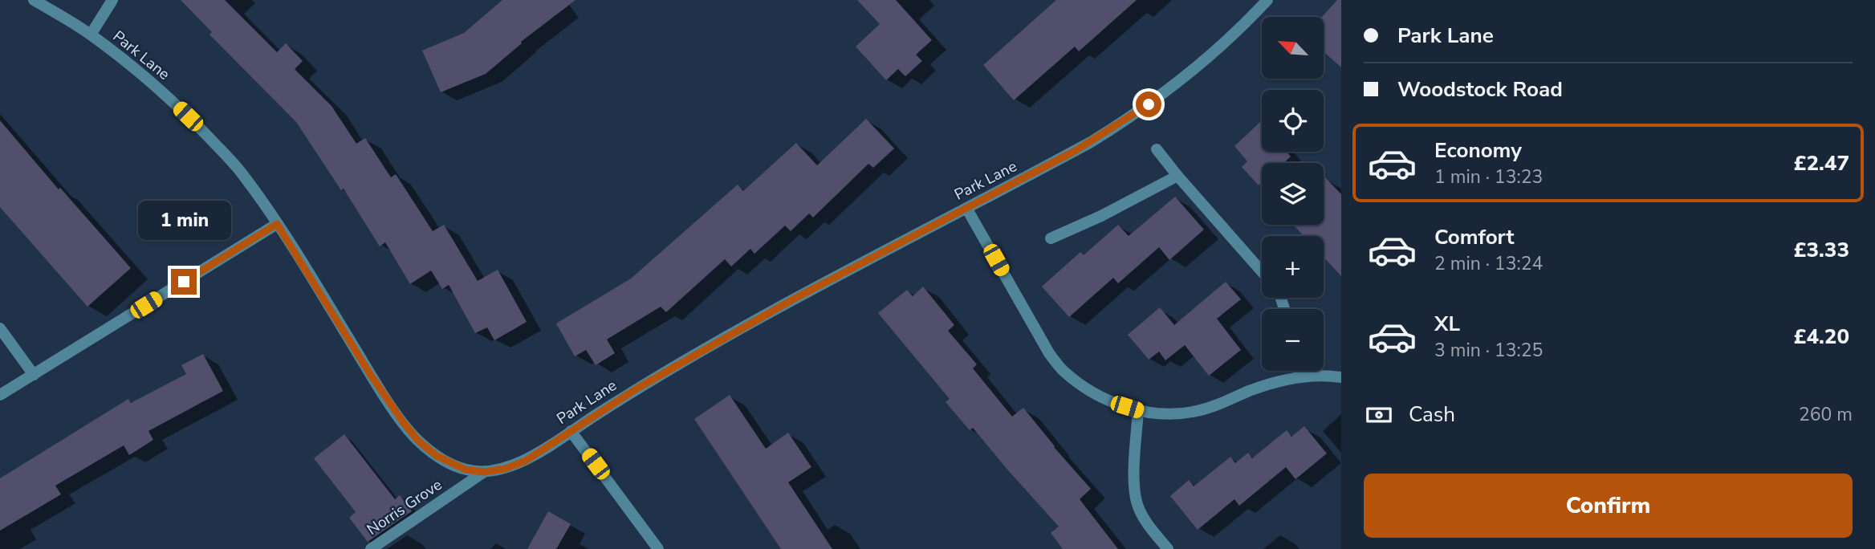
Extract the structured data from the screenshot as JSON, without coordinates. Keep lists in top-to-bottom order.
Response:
{
  "streets": {
    "street": ["Park Lane", "Norris Grove"]
  },
  "crossings": [
    ["Park Lane", "Norris Grove"]
  ],
  "north": "top left",
  "page": {
    "banner": ["Park Lane", "Woodstock Road"],
    "map_buttons": ["+", "−"],
    "list": [
      {
        "name": "Economy",
        "note": "1 min · 13:23",
        "value": "£2.47"
      },
      {
        "name": "Comfort",
        "note": "2 min · 13:24",
        "value": "£3.33"
      },
      {
        "name": "XL",
        "note": "3 min · 13:25",
        "value": "£4.20"
      }
    ],
    "bubble": "1 min",
    "pay": ["Cash", "260 m"],
    "buttons": "Confirm"
  }
}
